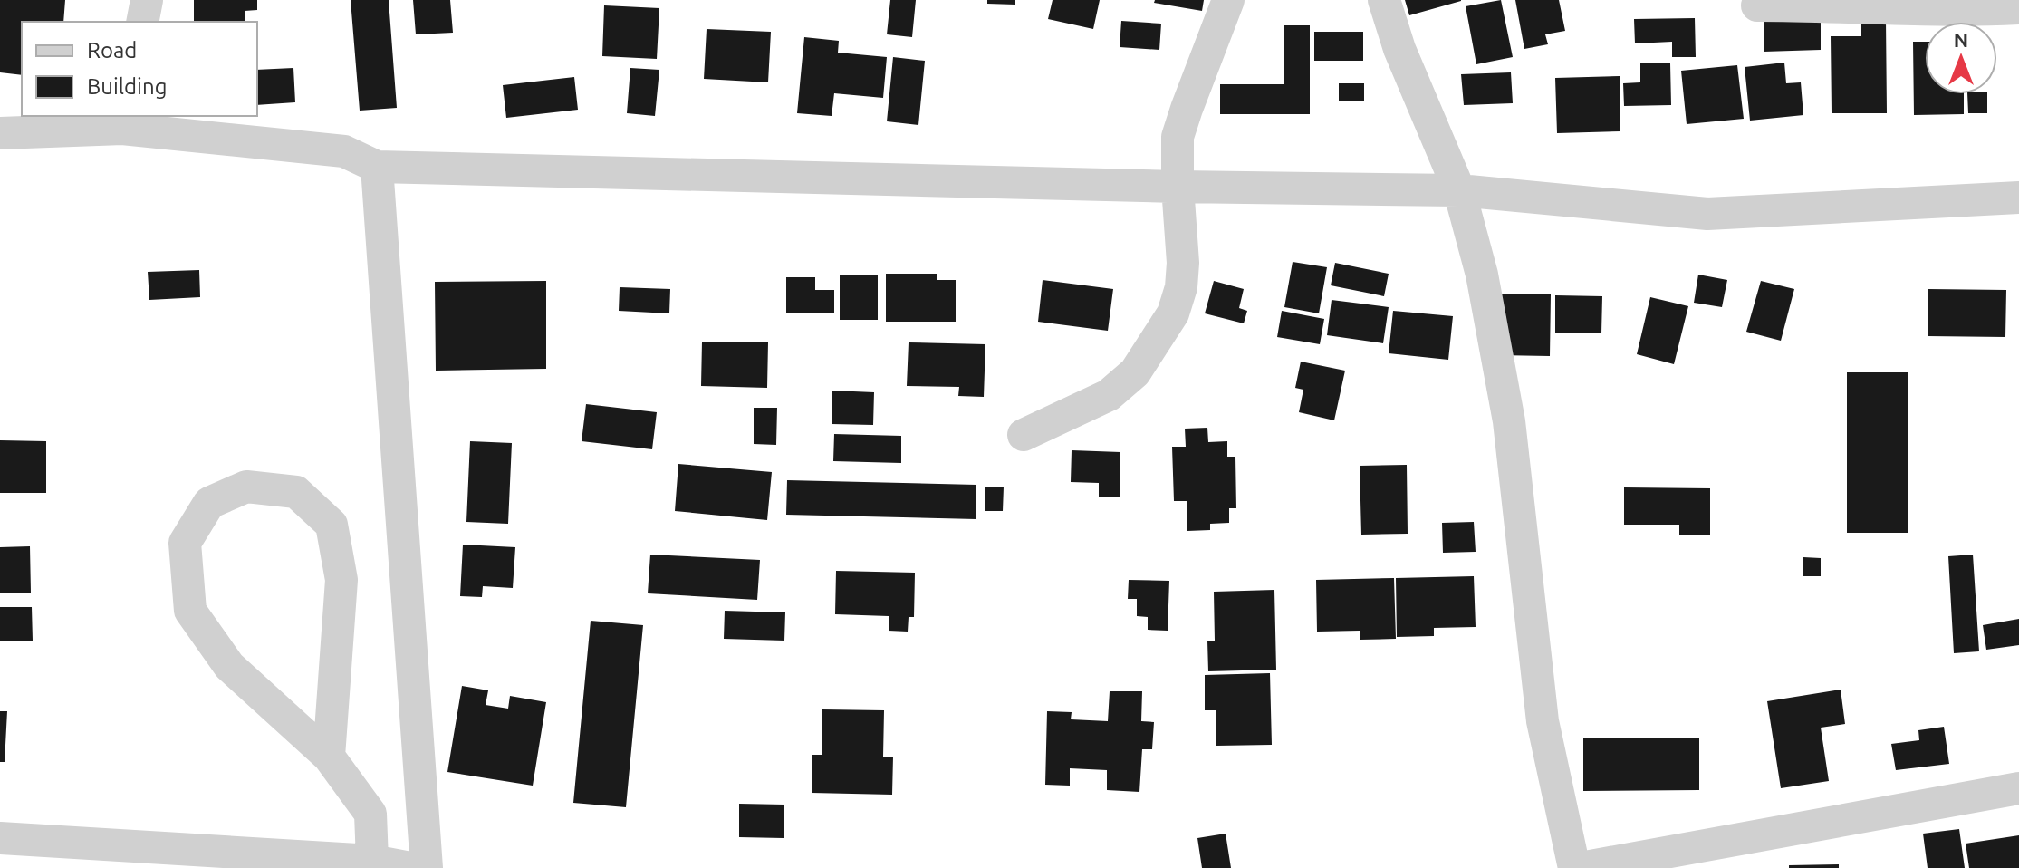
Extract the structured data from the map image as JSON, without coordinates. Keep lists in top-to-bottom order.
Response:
{
  "legend": ["Road", "Building"],
  "north": "top"
}
